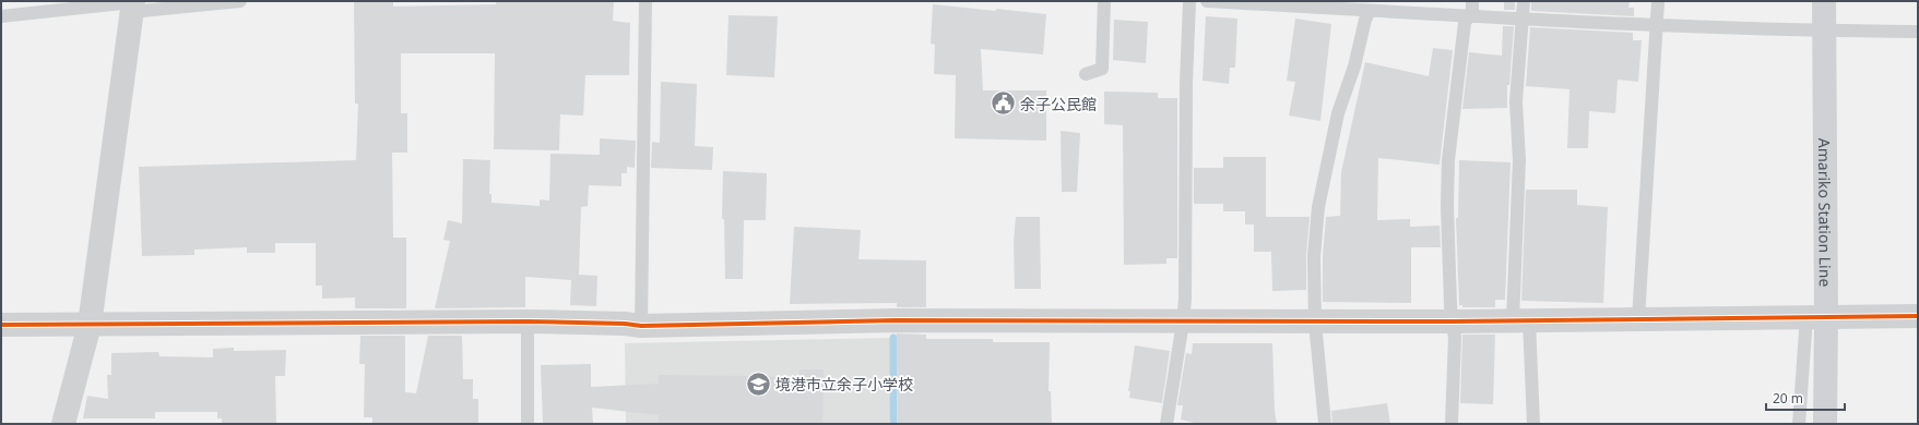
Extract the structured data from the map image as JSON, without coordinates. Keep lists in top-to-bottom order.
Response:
{
  "streets": {
    "main road": ["Amariko Station Line"]
  },
  "places": {
    "public building": ["余子公民館"],
    "school or university": ["境港市立余子小学校"]
  },
  "scale_bar": "20 m"
}
